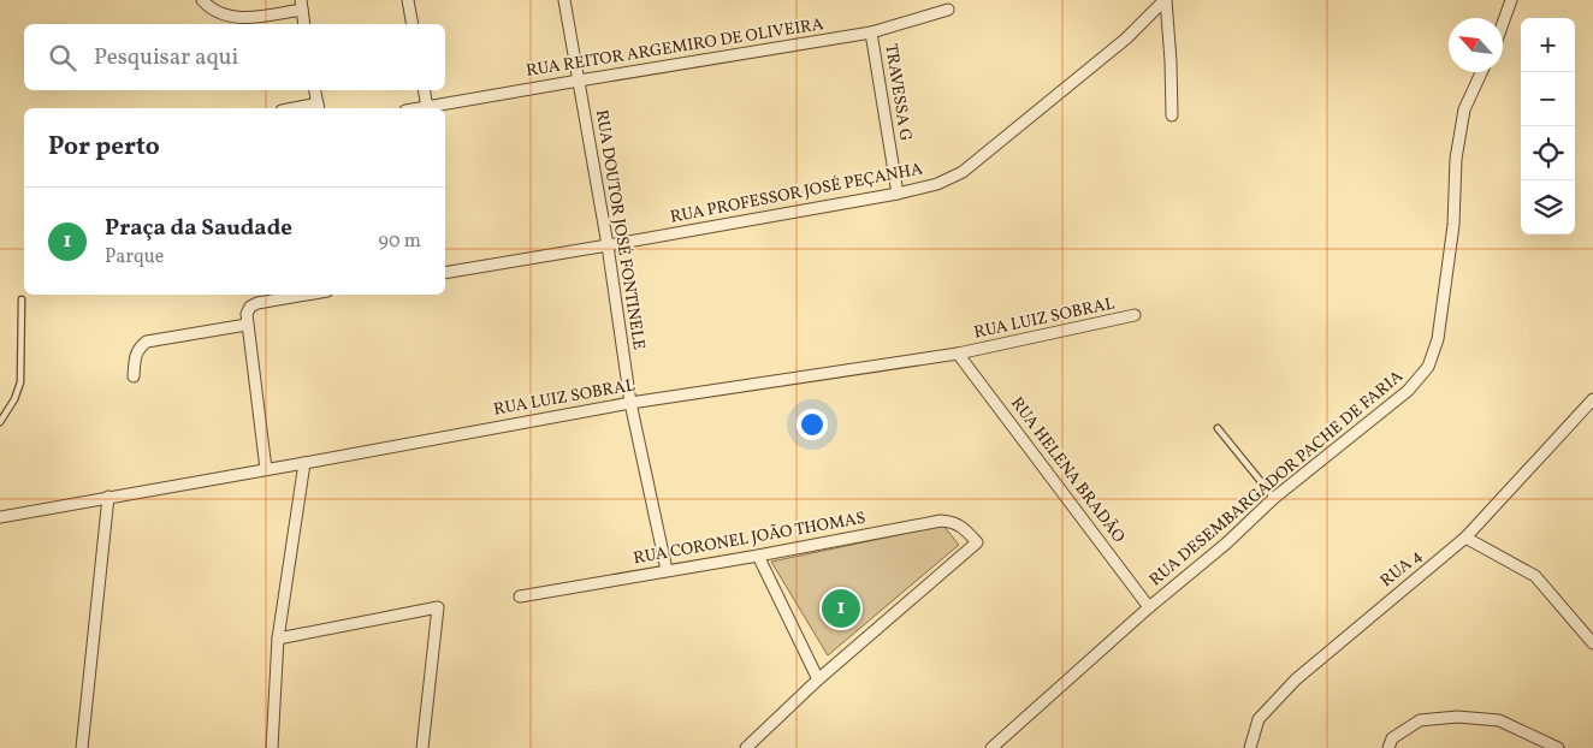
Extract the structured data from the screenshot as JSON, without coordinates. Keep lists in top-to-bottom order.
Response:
{
  "streets": {
    "street": [
      "RUA REITOR ARGEMIRO DE OLIVEIRA",
      "TRAVESSA G",
      "RUA PROFESSOR JOSÉ PEÇANHA",
      "RUA DOUTOR JOSÉ FONTINELE",
      "RUA LUIZ SOBRAL",
      "RUA HELENA BRADÃO",
      "RUA DESEMBARGADOR PACHE DE FARIA",
      "RUA CORONEL JOÃO THOMAS",
      "RUA 4"
    ]
  },
  "crossings": [
    ["RUA REITOR ARGEMIRO DE OLIVEIRA", "TRAVESSA G"],
    ["RUA REITOR ARGEMIRO DE OLIVEIRA", "RUA DOUTOR JOSÉ FONTINELE"],
    ["TRAVESSA G", "RUA PROFESSOR JOSÉ PEÇANHA"],
    ["RUA PROFESSOR JOSÉ PEÇANHA", "RUA DOUTOR JOSÉ FONTINELE"],
    ["RUA DOUTOR JOSÉ FONTINELE", "RUA LUIZ SOBRAL"],
    ["RUA DOUTOR JOSÉ FONTINELE", "RUA CORONEL JOÃO THOMAS"],
    ["RUA LUIZ SOBRAL", "RUA HELENA BRADÃO"],
    ["RUA HELENA BRADÃO", "RUA DESEMBARGADOR PACHE DE FARIA"]
  ],
  "north": "top left",
  "page": {
    "map_buttons": ["+", "−"],
    "search": "Pesquisar aqui",
    "heading": "Por perto",
    "list": [
      {
        "mark": "1",
        "name": "Praça da Saudade",
        "note": "Parque",
        "value": "90 m"
      }
    ],
    "pins": "1"
  }
}
